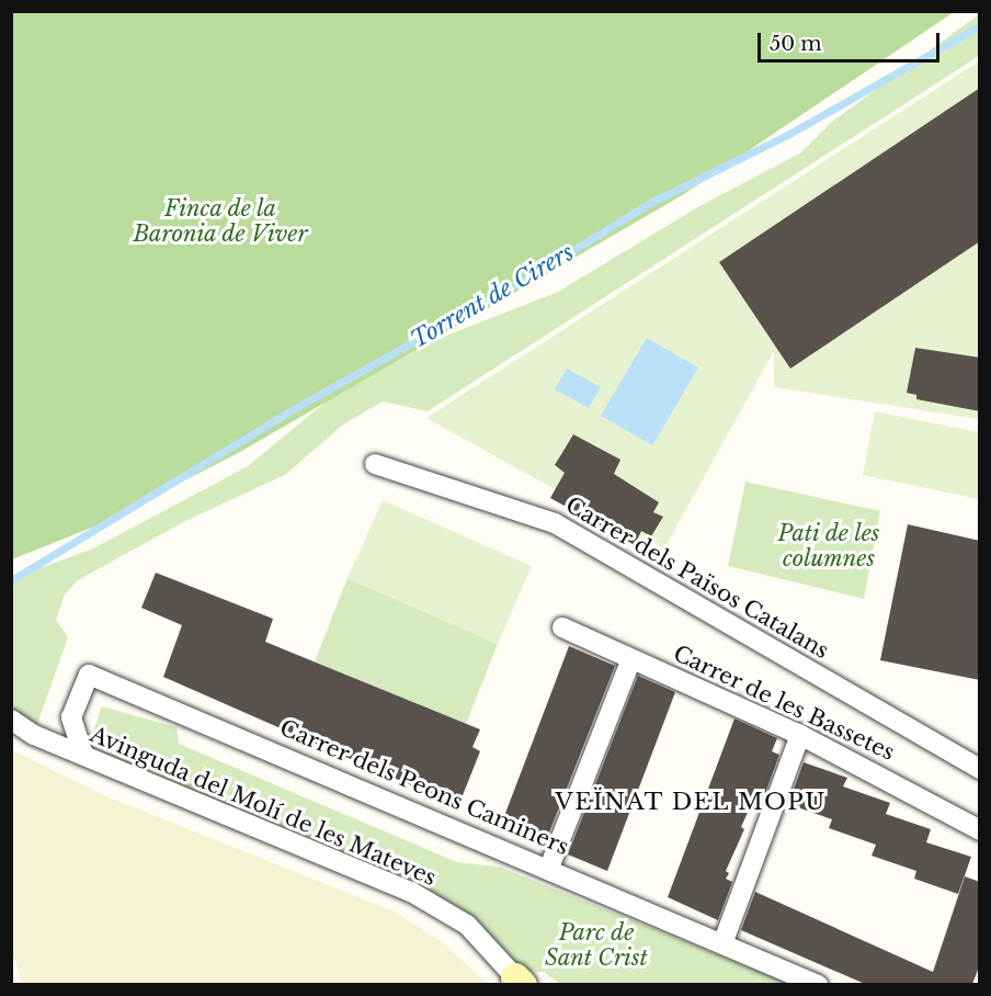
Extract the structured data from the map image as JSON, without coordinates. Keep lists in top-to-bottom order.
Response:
{
  "streets": {
    "street": [
      "Carrer dels Països Catalans",
      "Carrer de les Bassetes",
      "Carrer dels Peons Caminers",
      "Avinguda del Molí de les Mateves"
    ]
  },
  "crossings": [
    ["Carrer dels Peons Caminers", "Avinguda del Molí de les Mateves"]
  ],
  "districts": ["VEÏNAT DEL MOPU"],
  "water": ["Torrent de Cirers"],
  "parks": ["Finca de la Baronia de Viver", "Pati de les columnes", "Parc de Sant Crist"],
  "scale_bar": "50 m"
}
